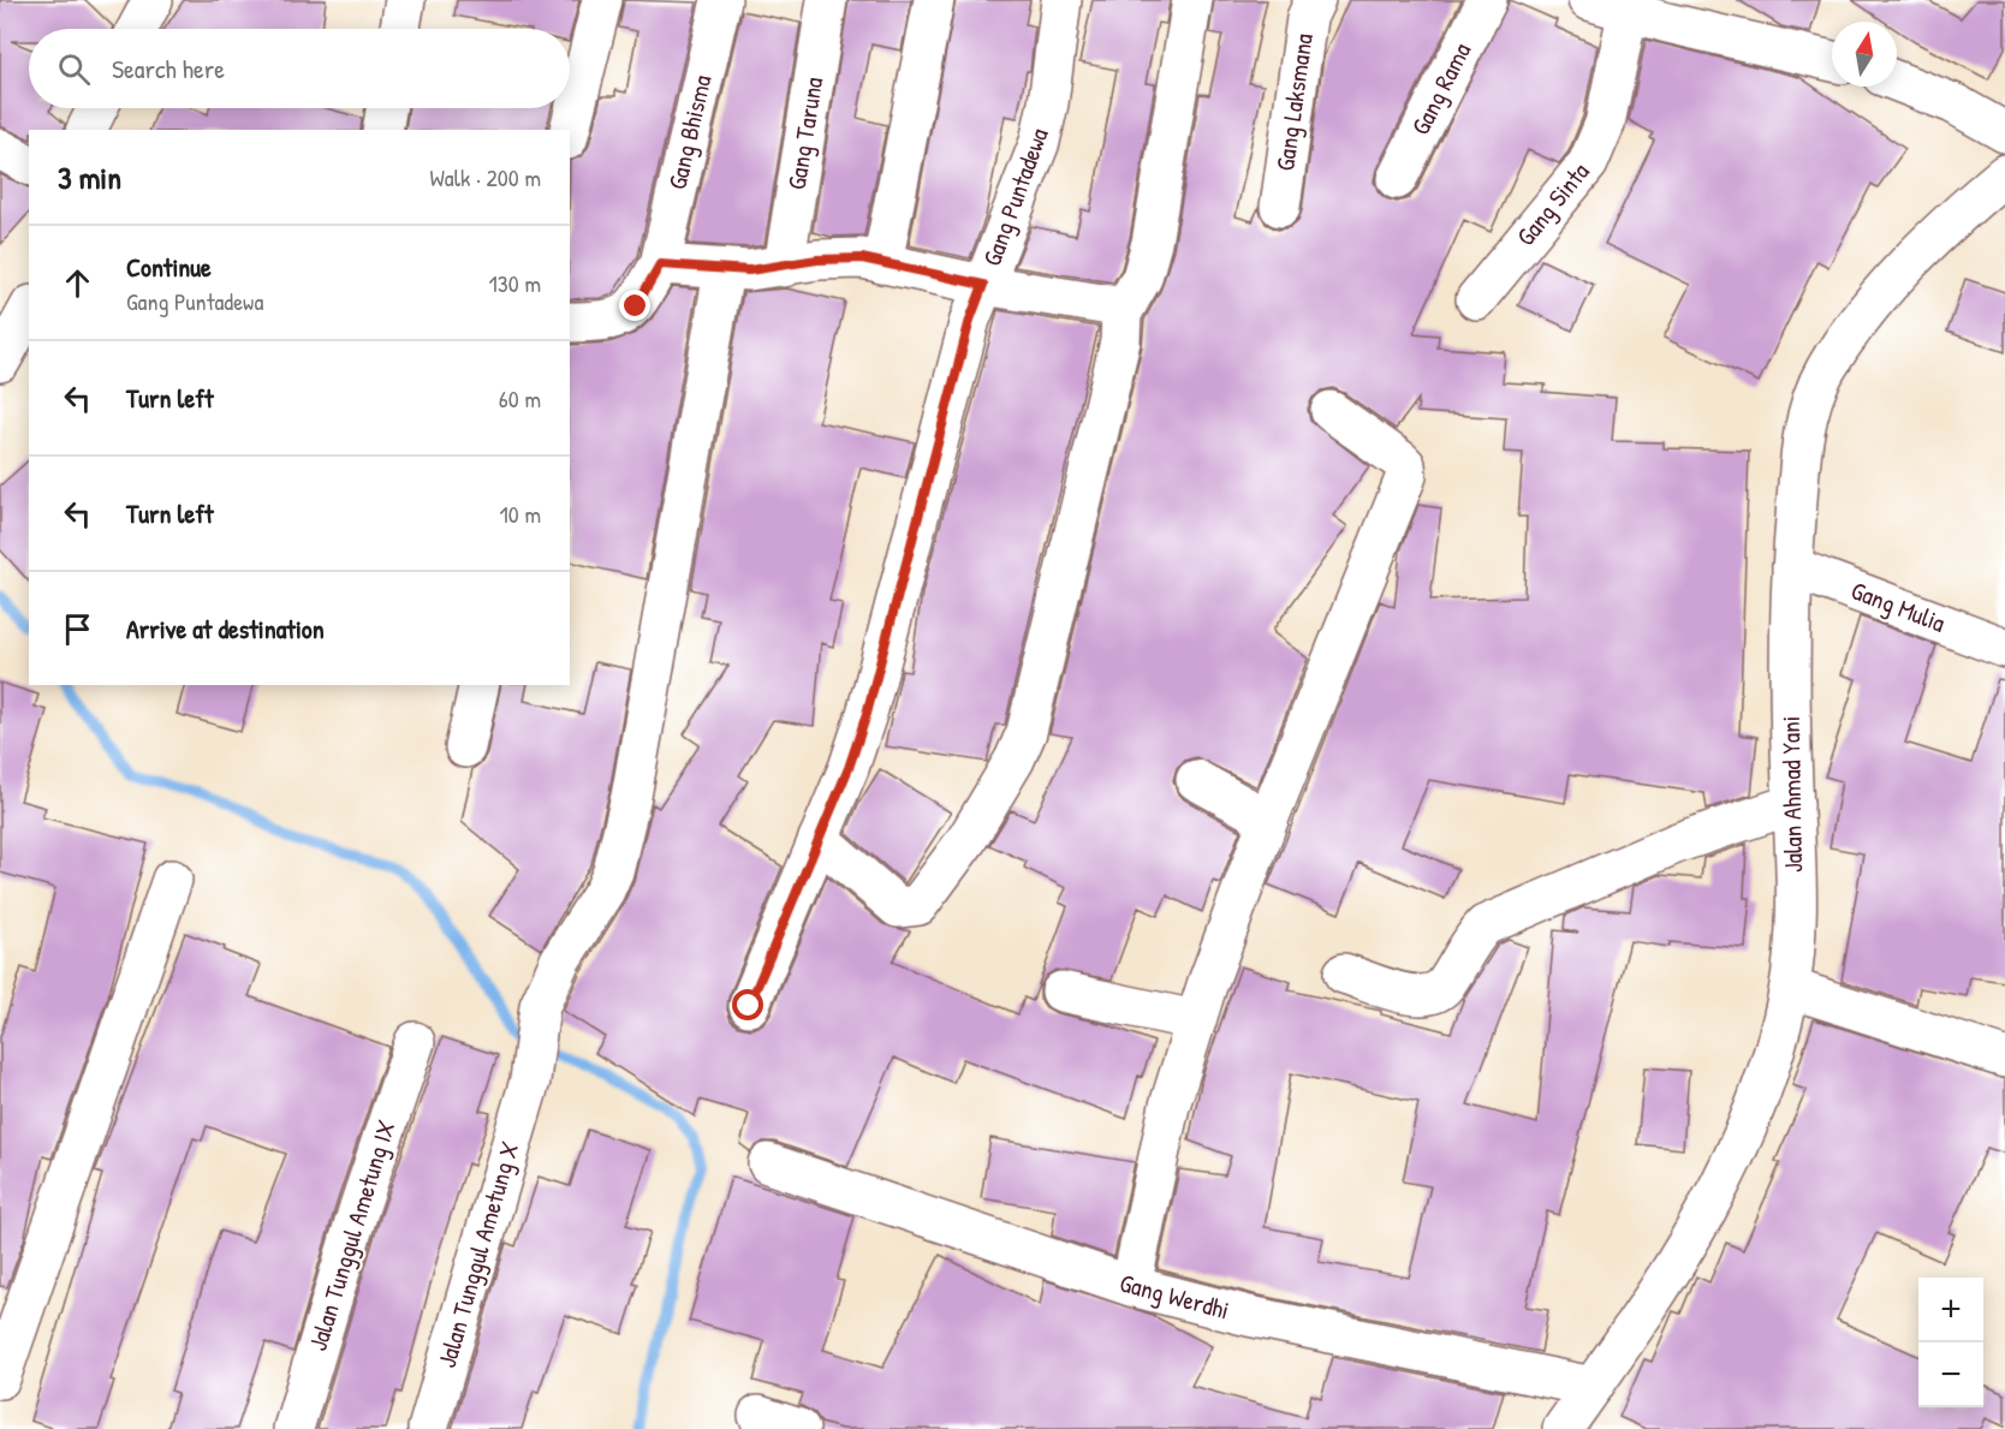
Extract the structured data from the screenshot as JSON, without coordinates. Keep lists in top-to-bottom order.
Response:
{
  "streets": {
    "street": [
      "Gang Rama",
      "Gang Laksmana",
      "Gang Bhisma",
      "Gang Taruna",
      "Gang Puntadewa",
      "Gang Sinta",
      "Gang Mulia",
      "Jalan Ahmad Yani",
      "Jalan Tunggul Ametung IX",
      "Jalan Tunggul Ametung X",
      "Gang Werdhi"
    ]
  },
  "crossings": [
    ["Gang Mulia", "Jalan Ahmad Yani"],
    ["Jalan Ahmad Yani", "Gang Werdhi"]
  ],
  "north": "top",
  "page": {
    "search": "Search here",
    "heading": ["3 min", "Walk · 200 m"],
    "list": [
      ["Continue", "Gang Puntadewa", "130 m"],
      ["Turn left", "60 m"],
      ["Turn left", "10 m"],
      "Arrive at destination"
    ],
    "map_buttons": ["+", "−"]
  }
}
